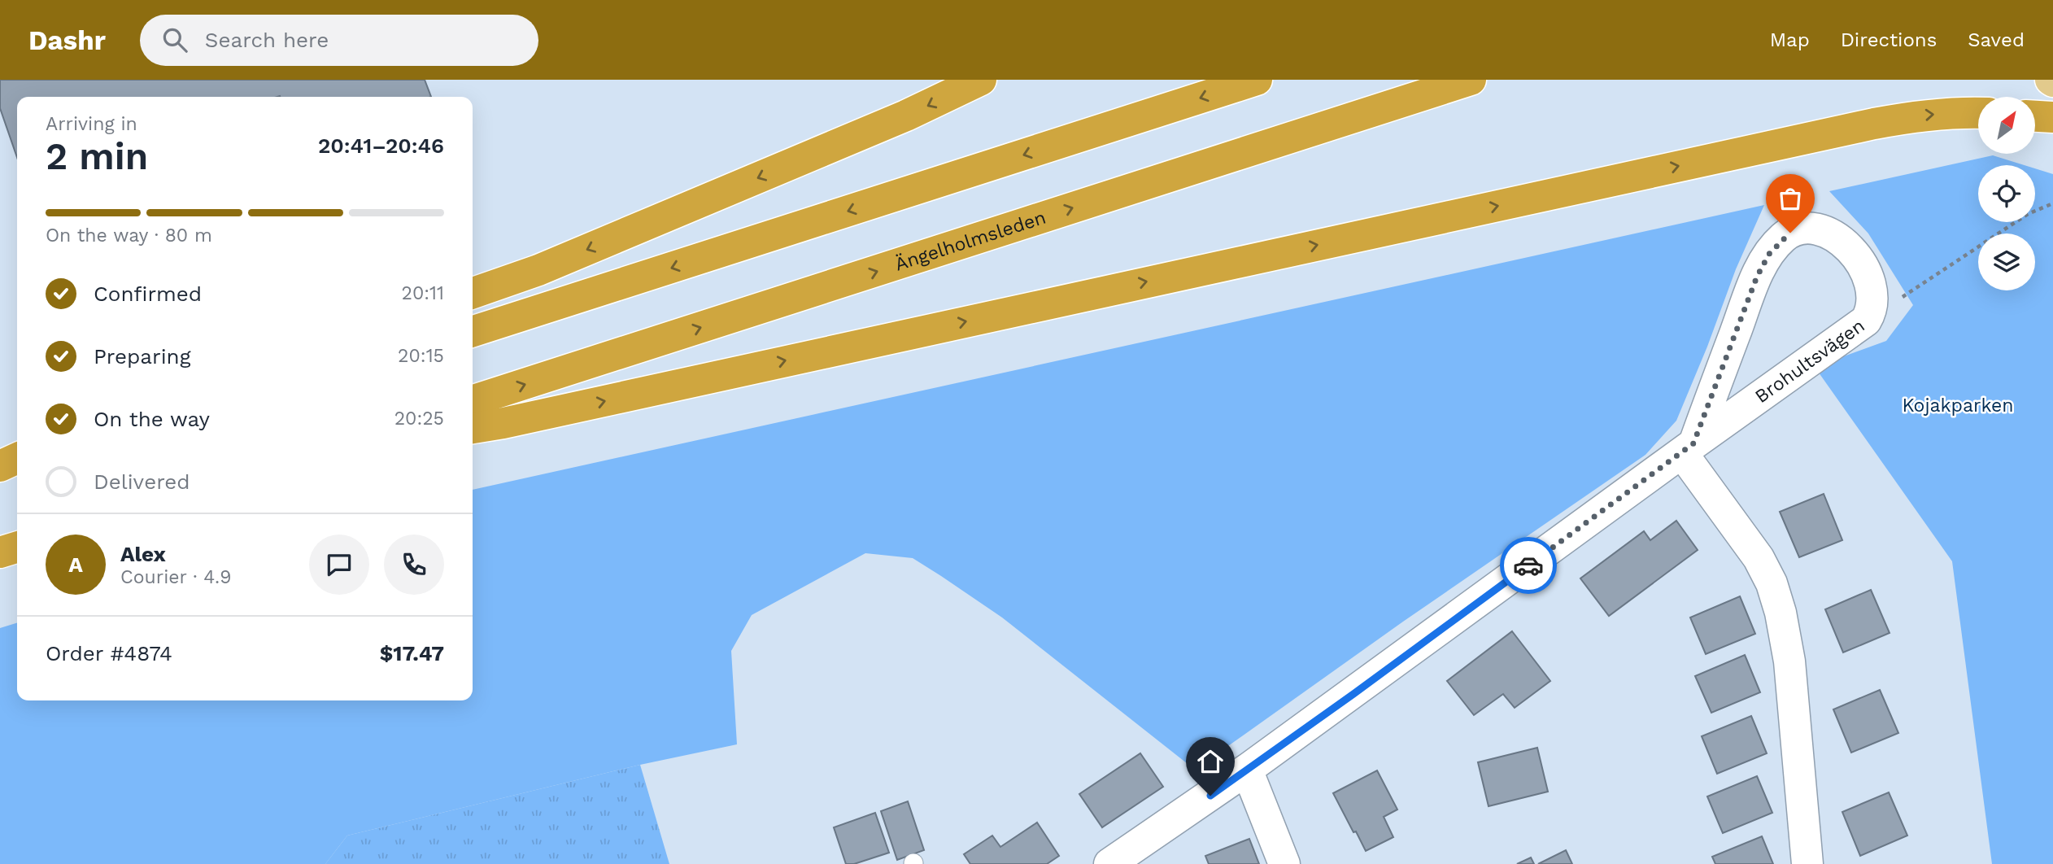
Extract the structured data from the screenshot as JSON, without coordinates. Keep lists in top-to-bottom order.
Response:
{
  "streets": {
    "highway": ["Ängelholmsleden"],
    "street": ["Brohultsvägen"]
  },
  "parks": ["Kojakparken"],
  "north": "top right",
  "page": {
    "header": "Dashr",
    "search": "Search here",
    "nav": ["Map", "Directions", "Saved"],
    "heading": ["2 min", "Arriving in", "20:41–20:46"],
    "panel": [
      "Alex",
      "Courier · 4.9",
      "Order #4874",
      "$17.47"
    ],
    "bar": "On the way · 80 m",
    "list": [
      ["Confirmed", "20:11"],
      ["Preparing", "20:15"],
      ["On the way", "20:25"],
      "Delivered"
    ],
    "round": "A"
  }
}
